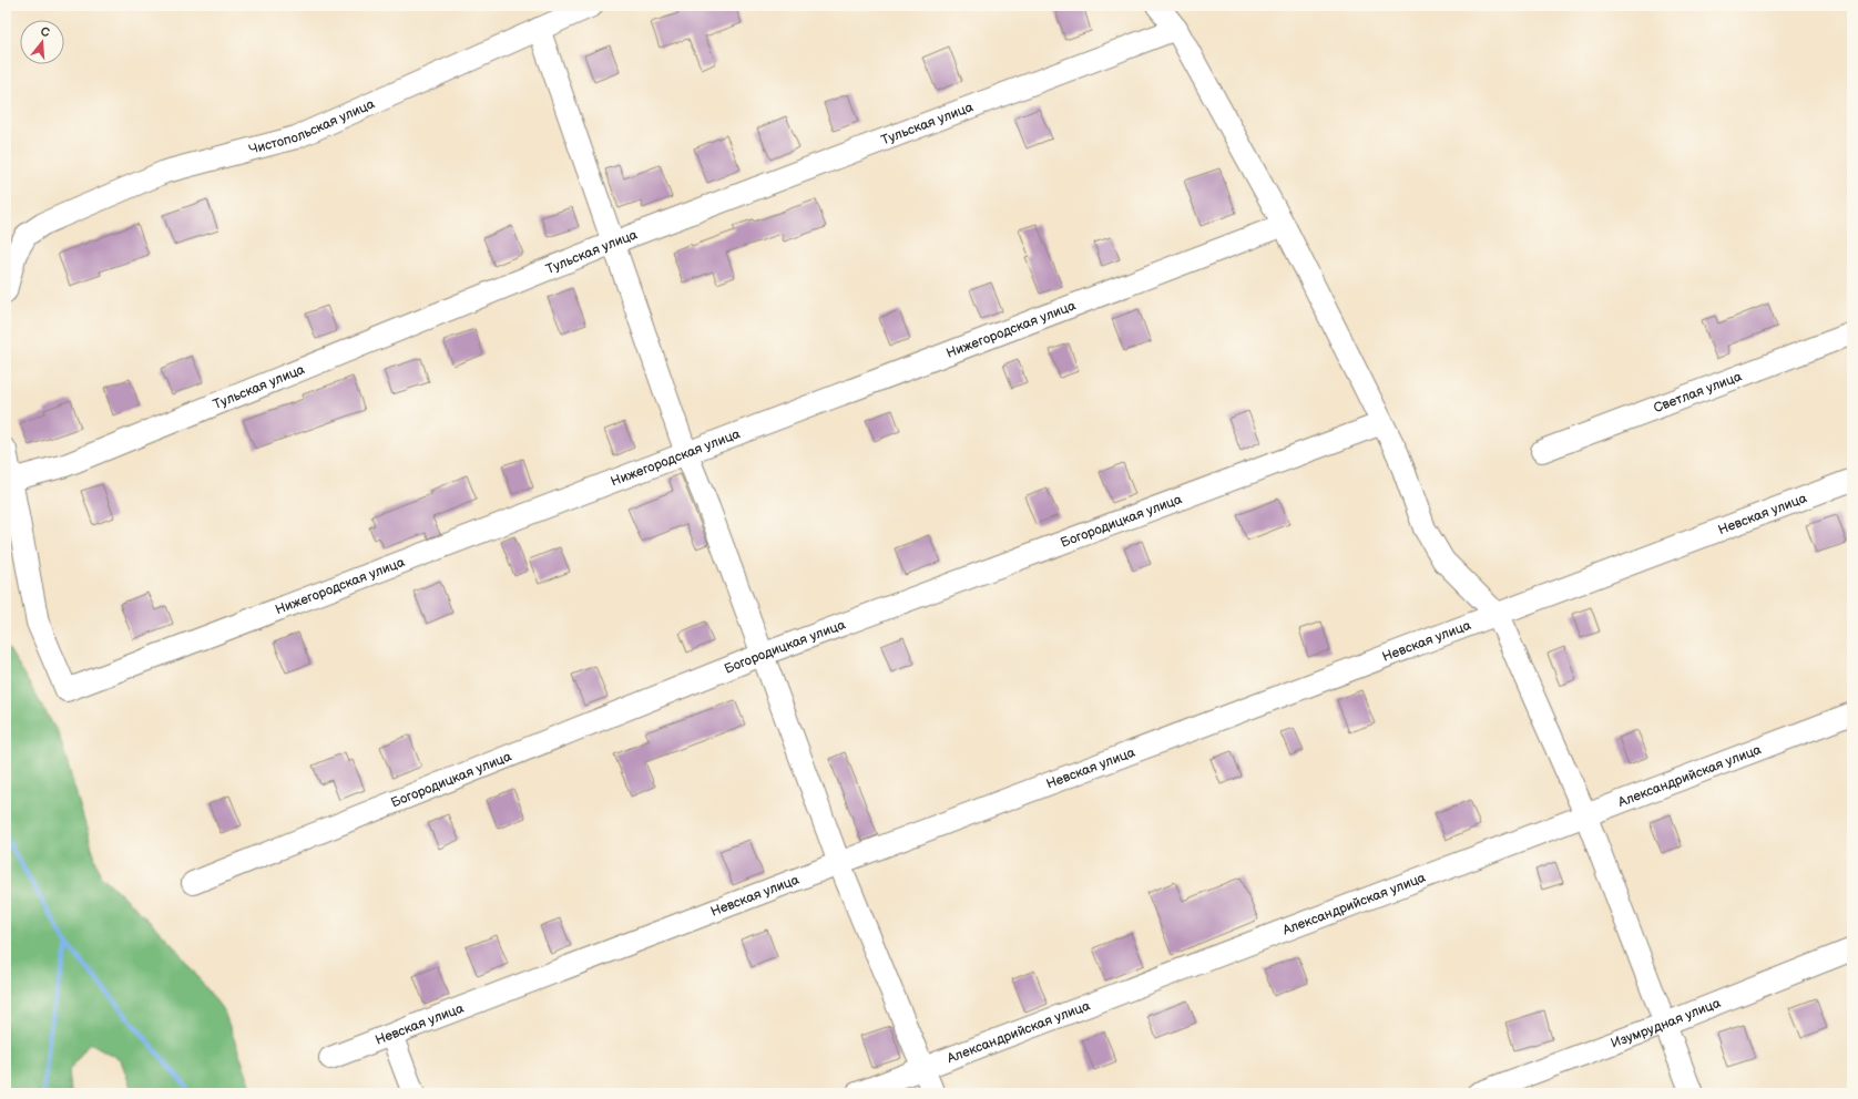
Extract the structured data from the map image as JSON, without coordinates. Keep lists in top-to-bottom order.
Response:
{
  "streets": {
    "street": [
      "Тульская улица",
      "Чистопольская улица",
      "Нижегородская улица",
      "Светлая улица",
      "Невская улица",
      "Богородицкая улица",
      "Александрийская улица",
      "Изумрудная улица"
    ]
  },
  "crossings": [
    ["Тульская улица", "Нижегородская улица"]
  ],
  "north": "top"
}
